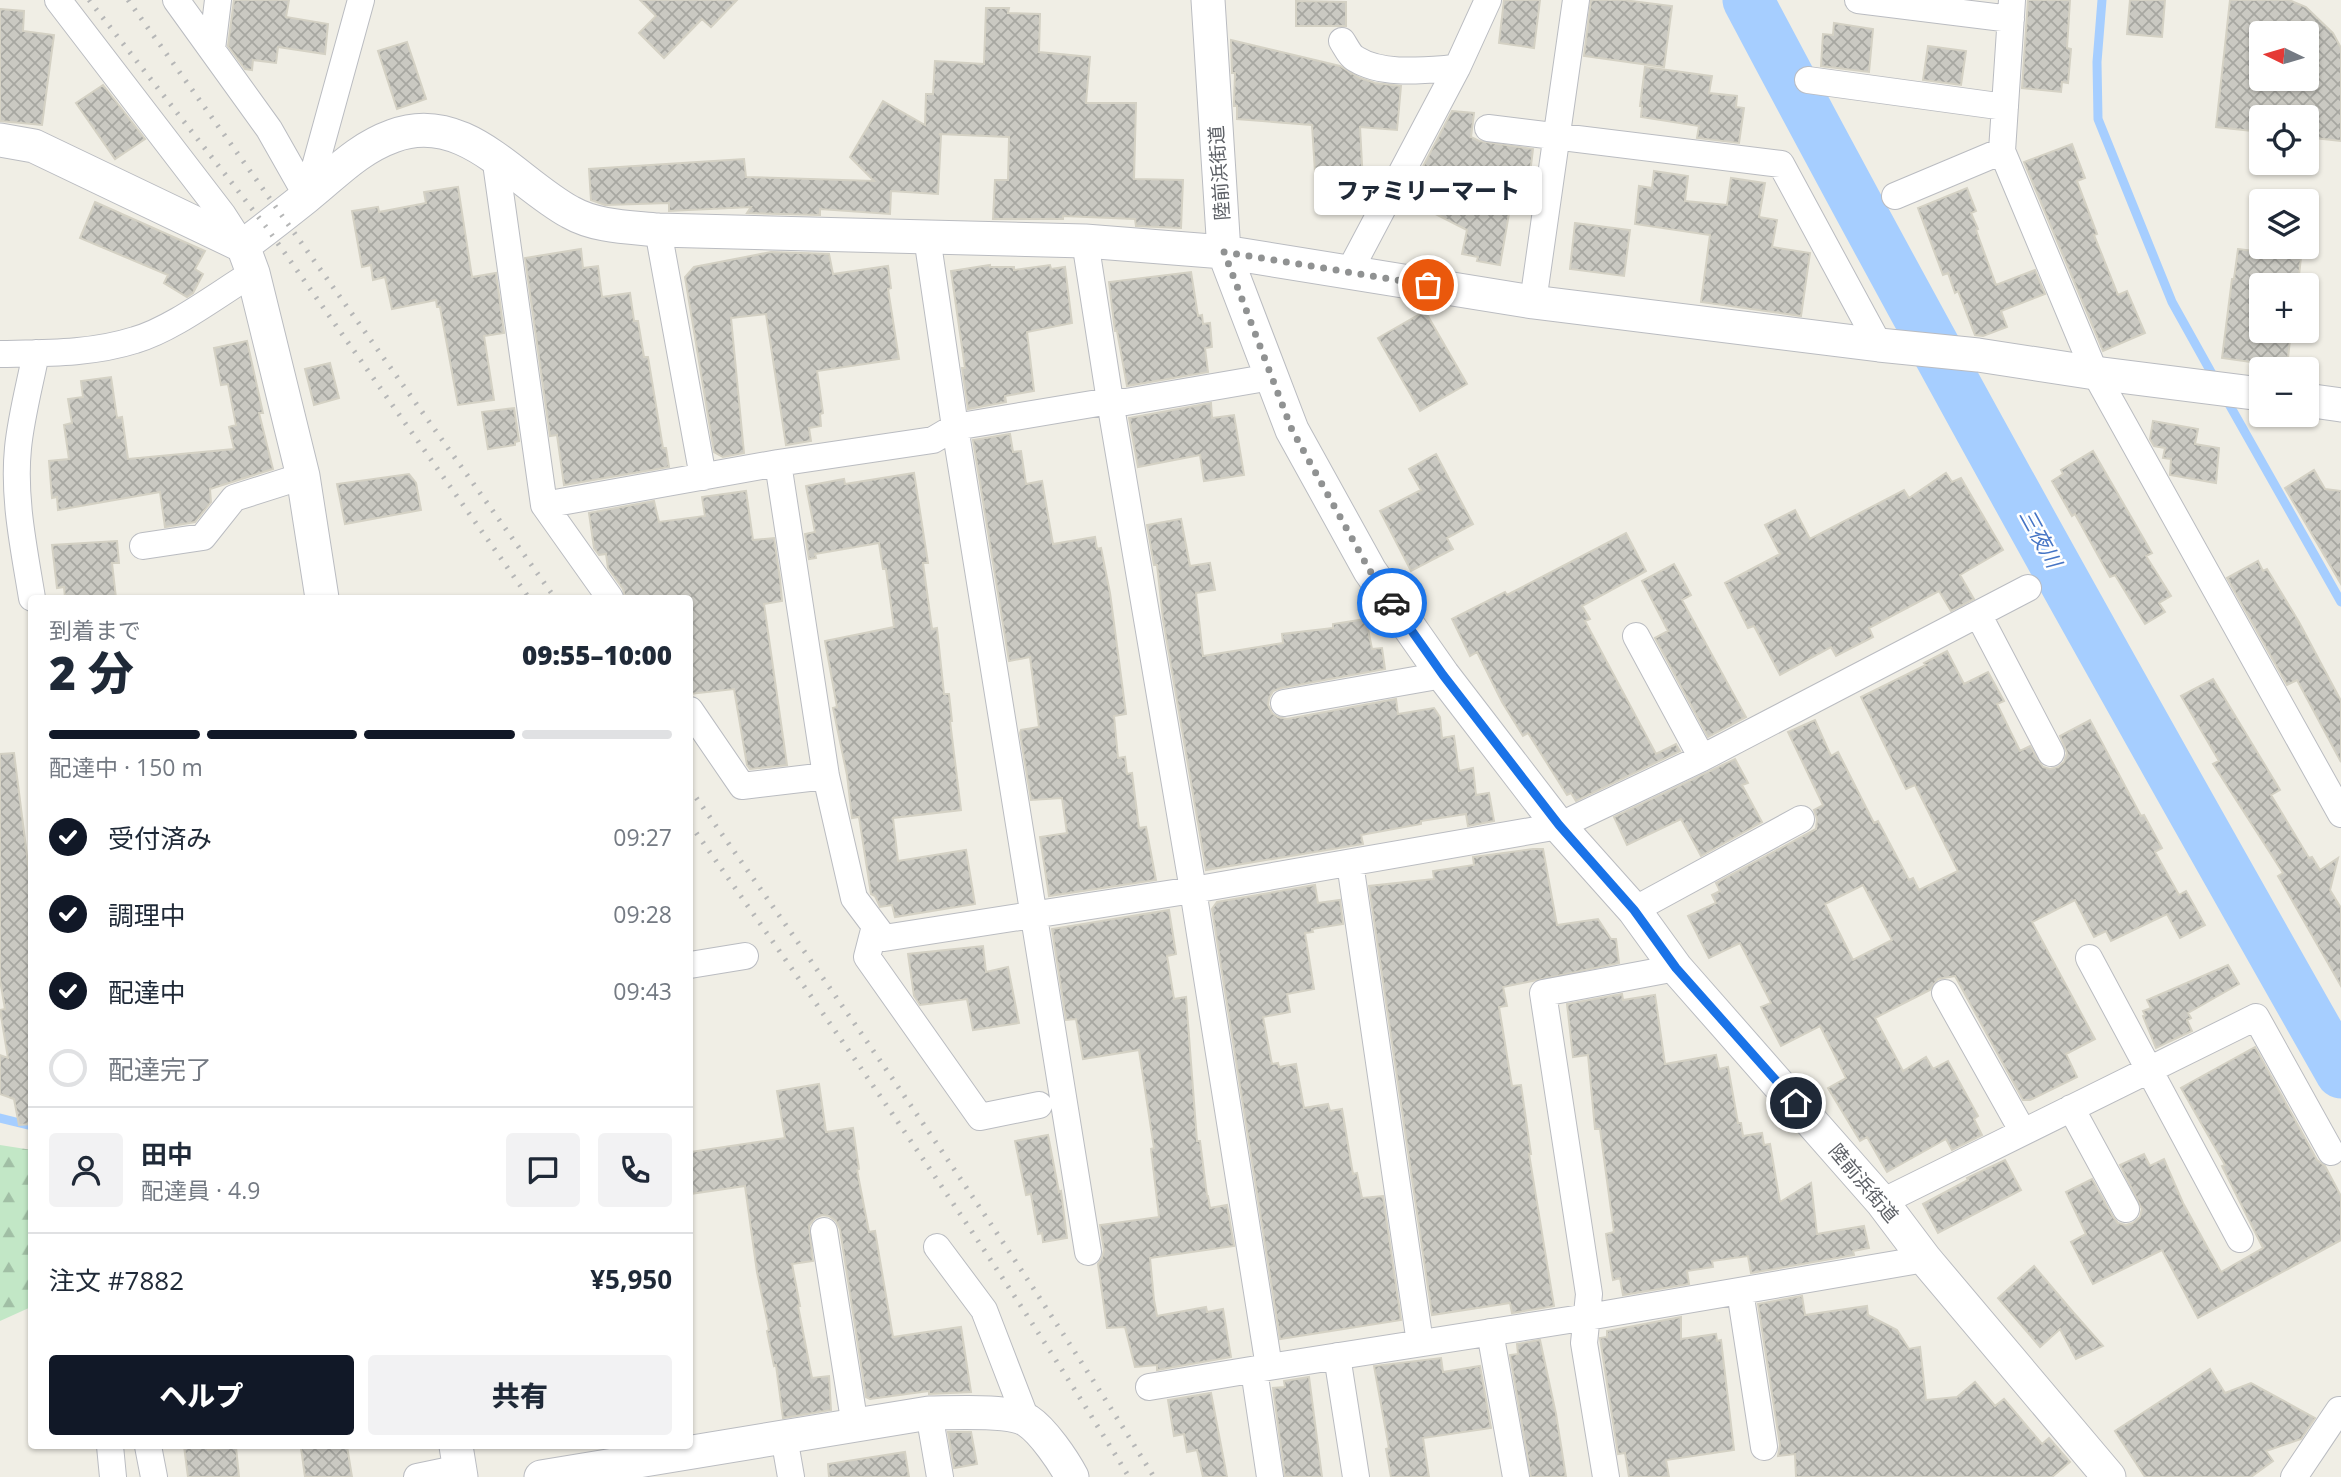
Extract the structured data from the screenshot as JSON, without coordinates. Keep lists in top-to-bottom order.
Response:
{
  "streets": {
    "street": ["陸前浜街道"]
  },
  "water": ["三夜川"],
  "places": ["ファミリーマート"],
  "north": "left",
  "page": {
    "map_buttons": ["+", "−"],
    "bubble": "ファミリーマート",
    "heading": ["2 分", "到着まで", "09:55–10:00"],
    "panel": [
      "田中",
      "配達員 · 4.9",
      "注文 #7882",
      "¥5,950"
    ],
    "bar": "配達中 · 150 m",
    "list": [
      ["受付済み", "09:27"],
      ["調理中", "09:28"],
      ["配達中", "09:43"],
      "配達完了"
    ],
    "buttons": ["ヘルプ", "共有"]
  }
}
